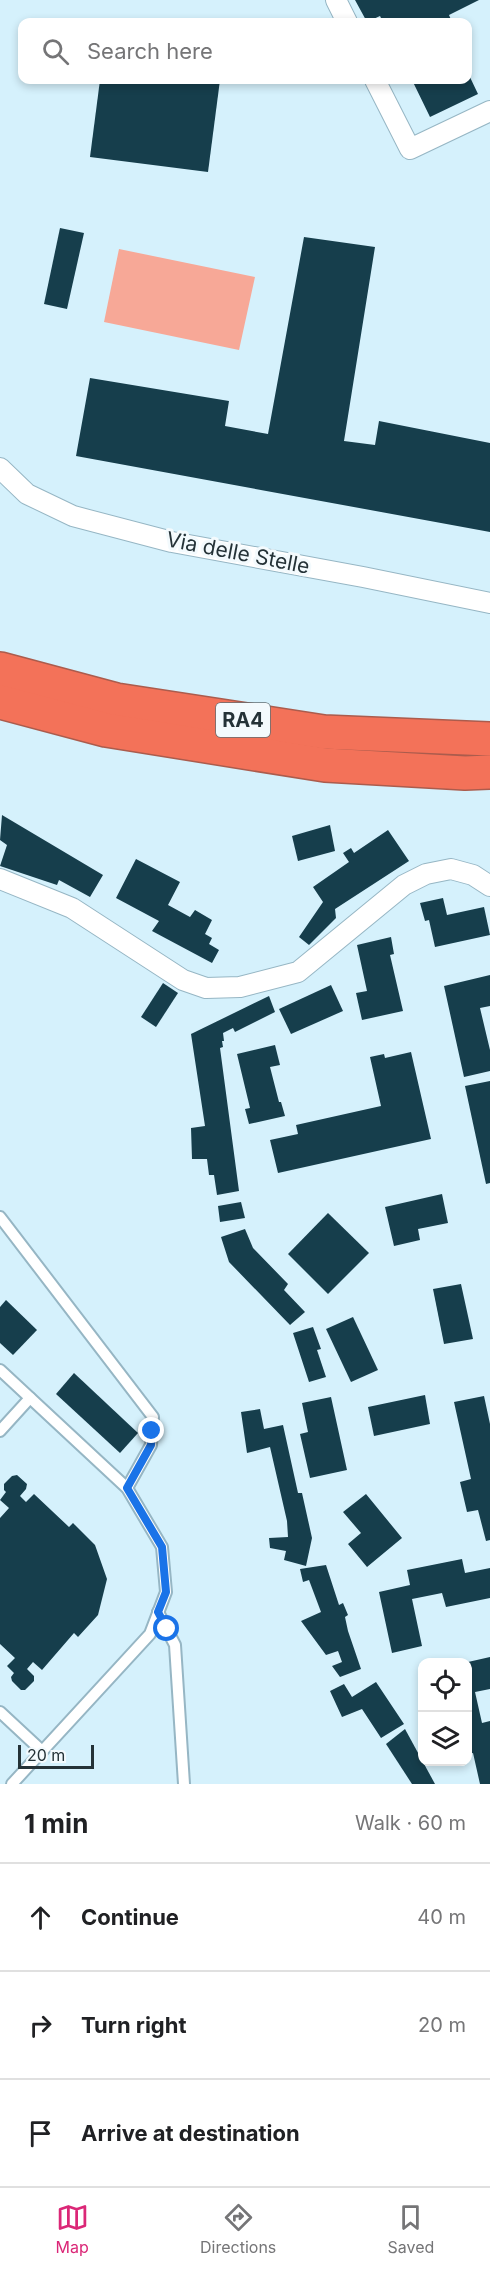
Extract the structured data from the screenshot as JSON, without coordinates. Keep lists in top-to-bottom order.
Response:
{
  "streets": {
    "highway": ["RA4"],
    "street": ["Via delle Stelle"]
  },
  "scale_bar": "20 m",
  "page": {
    "search": "Search here",
    "scale": "20 m",
    "heading": ["1 min", "Walk · 60 m"],
    "list": [
      ["Continue", "40 m"],
      ["Turn right", "20 m"],
      "Arrive at destination"
    ],
    "nav": ["Map", "Directions", "Saved"]
  }
}
